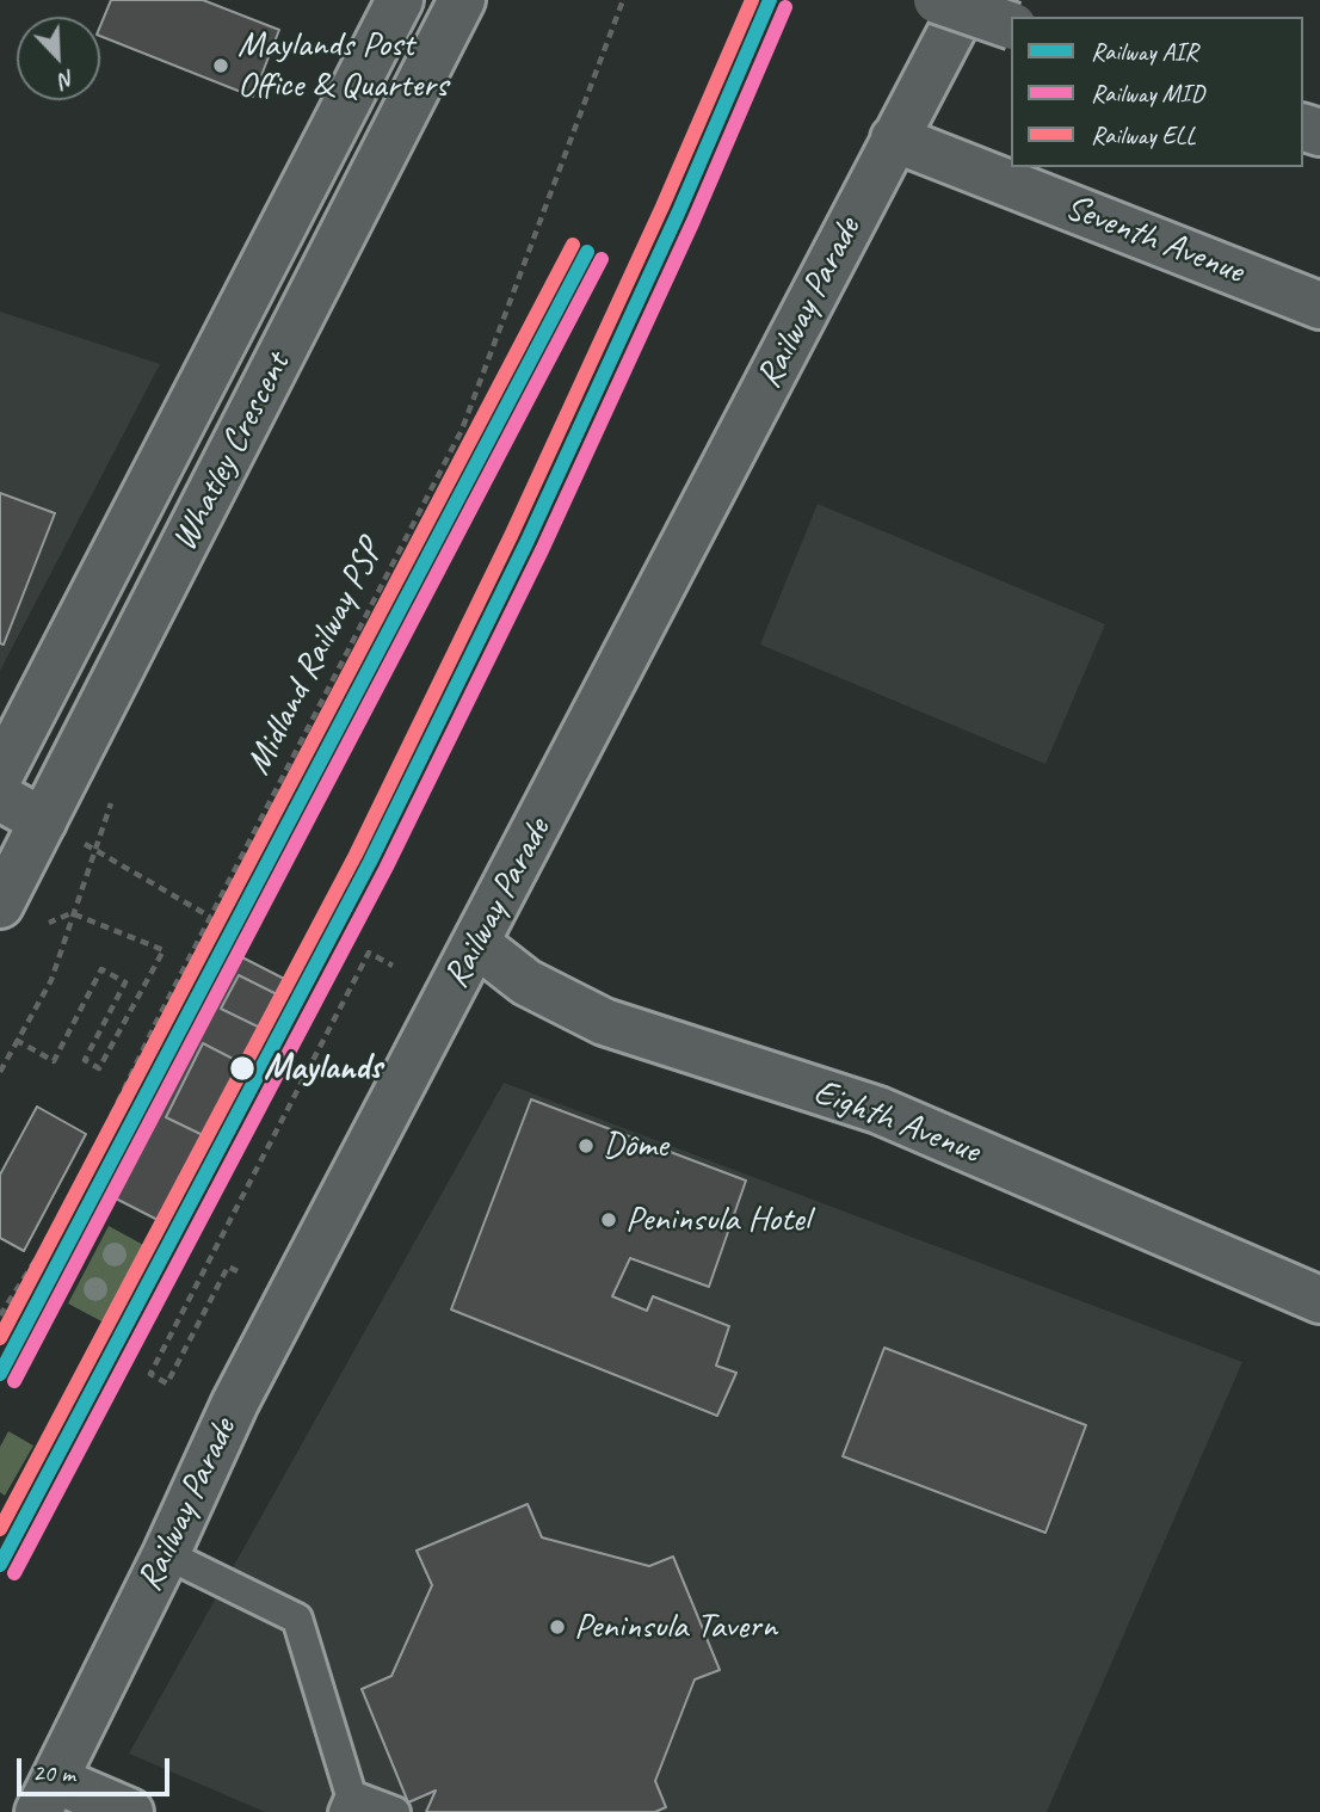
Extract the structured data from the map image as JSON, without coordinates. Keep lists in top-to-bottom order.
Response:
{
  "streets": {
    "main road": [
      "Seventh Avenue",
      "Railway Parade",
      "Whatley Crescent",
      "Eighth Avenue"
    ],
    "path": ["Midland Railway PSP"]
  },
  "crossings": [
    ["Seventh Avenue", "Railway Parade"],
    ["Railway Parade", "Eighth Avenue"]
  ],
  "places": [
    "Maylands Post Office & Quarters",
    "Maylands",
    "Dôme",
    "Peninsula Hotel",
    "Peninsula Tavern"
  ],
  "lines": ["rail line AIR", "rail line ELL", "rail line MID"],
  "legend": ["Railway AIR", "Railway MID", "Railway ELL"],
  "scale_bar": "20 m",
  "north": "bottom right"
}
